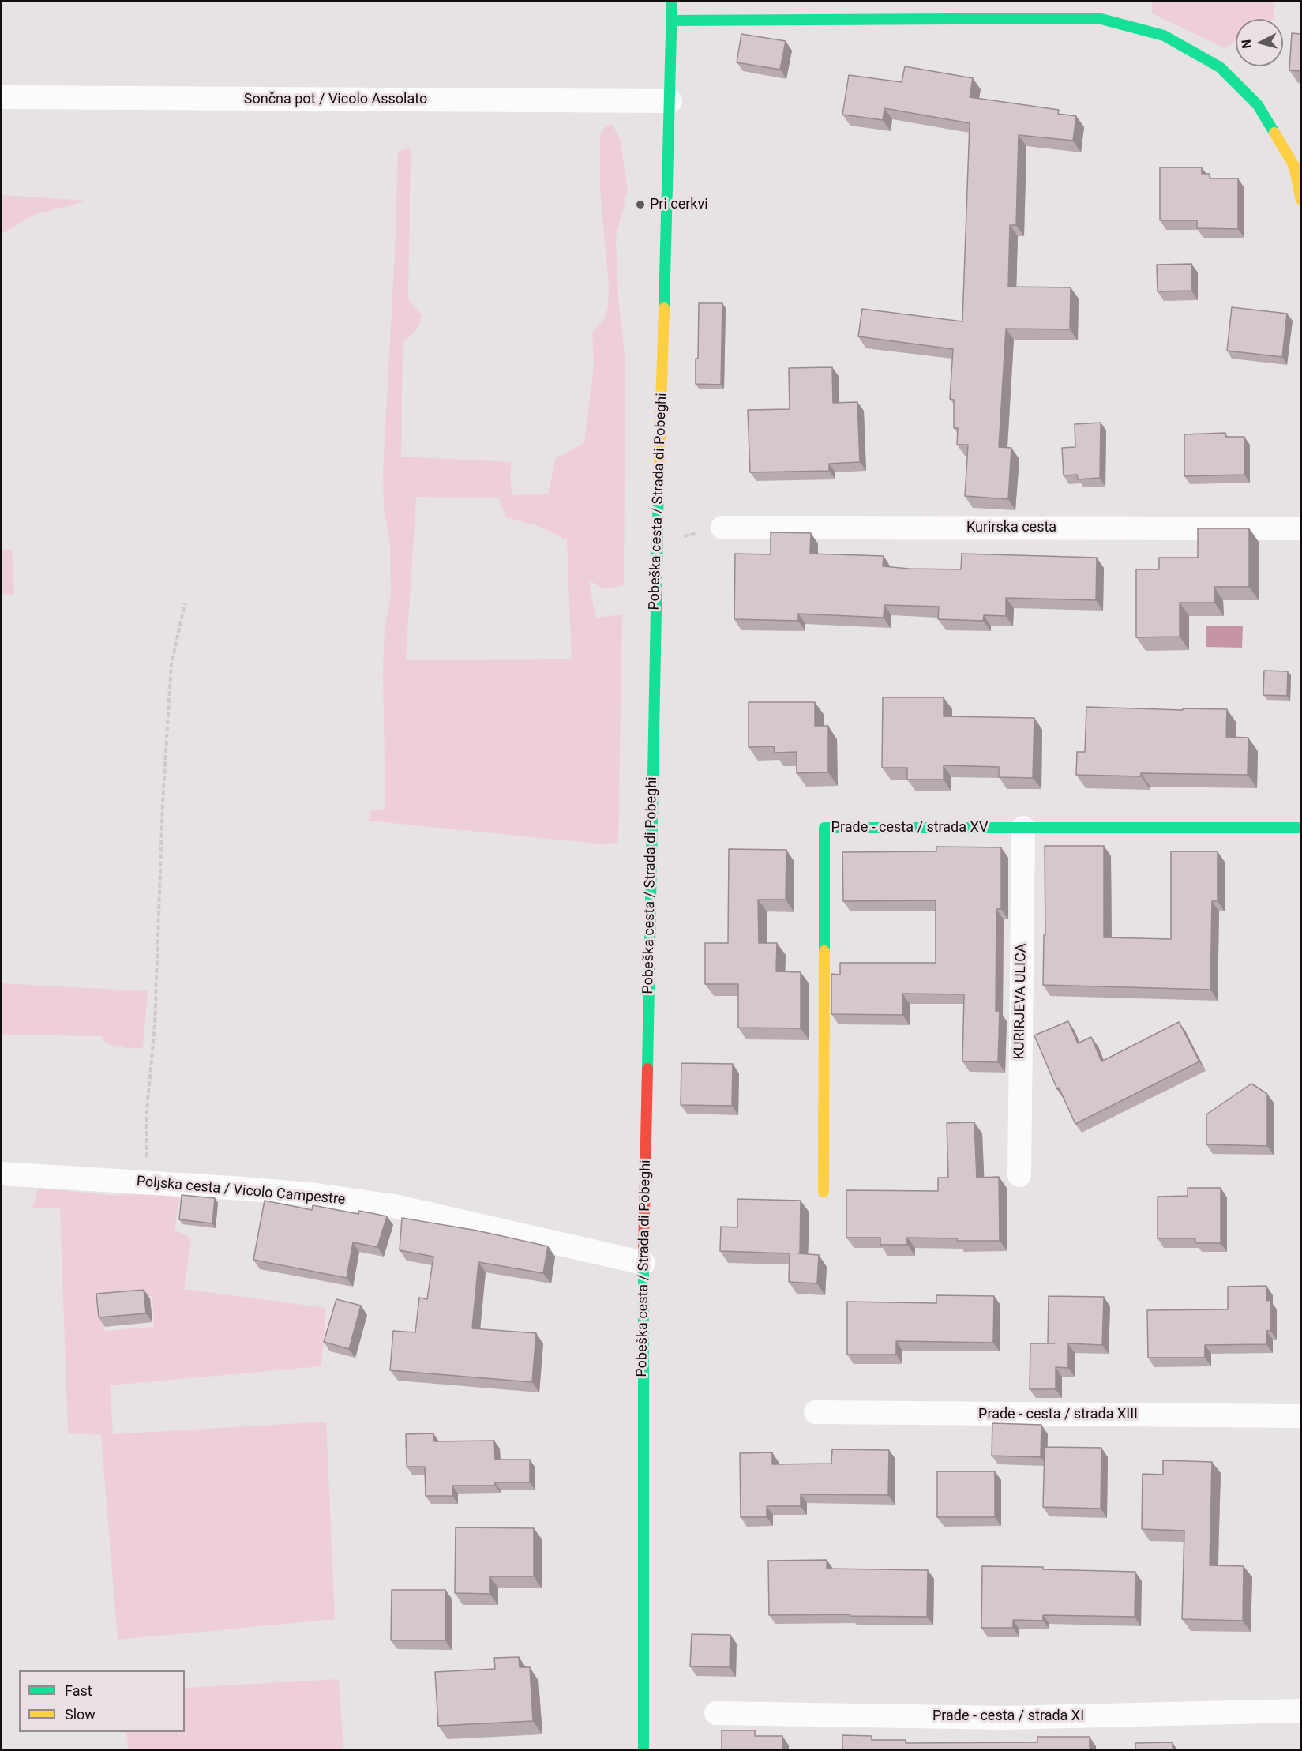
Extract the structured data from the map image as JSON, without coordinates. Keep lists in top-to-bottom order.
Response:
{
  "streets": {
    "street": [
      "Sončna pot / Vicolo Assolato",
      "Pobeška cesta / Strada di Pobeghi",
      "Kurirska cesta",
      "Prade - cesta / strada XV",
      "KURIRJEVA ULICA",
      "Poljska cesta / Vicolo Campestre",
      "Prade - cesta / strada XIII",
      "Prade - cesta / strada XI"
    ]
  },
  "crossings": [
    ["Sončna pot / Vicolo Assolato", "Pobeška cesta / Strada di Pobeghi"],
    ["Pobeška cesta / Strada di Pobeghi", "Poljska cesta / Vicolo Campestre"],
    ["Prade - cesta / strada XV", "KURIRJEVA ULICA"]
  ],
  "places": ["Pri cerkvi"],
  "legend": ["Fast", "Slow"],
  "north": "left"
}
